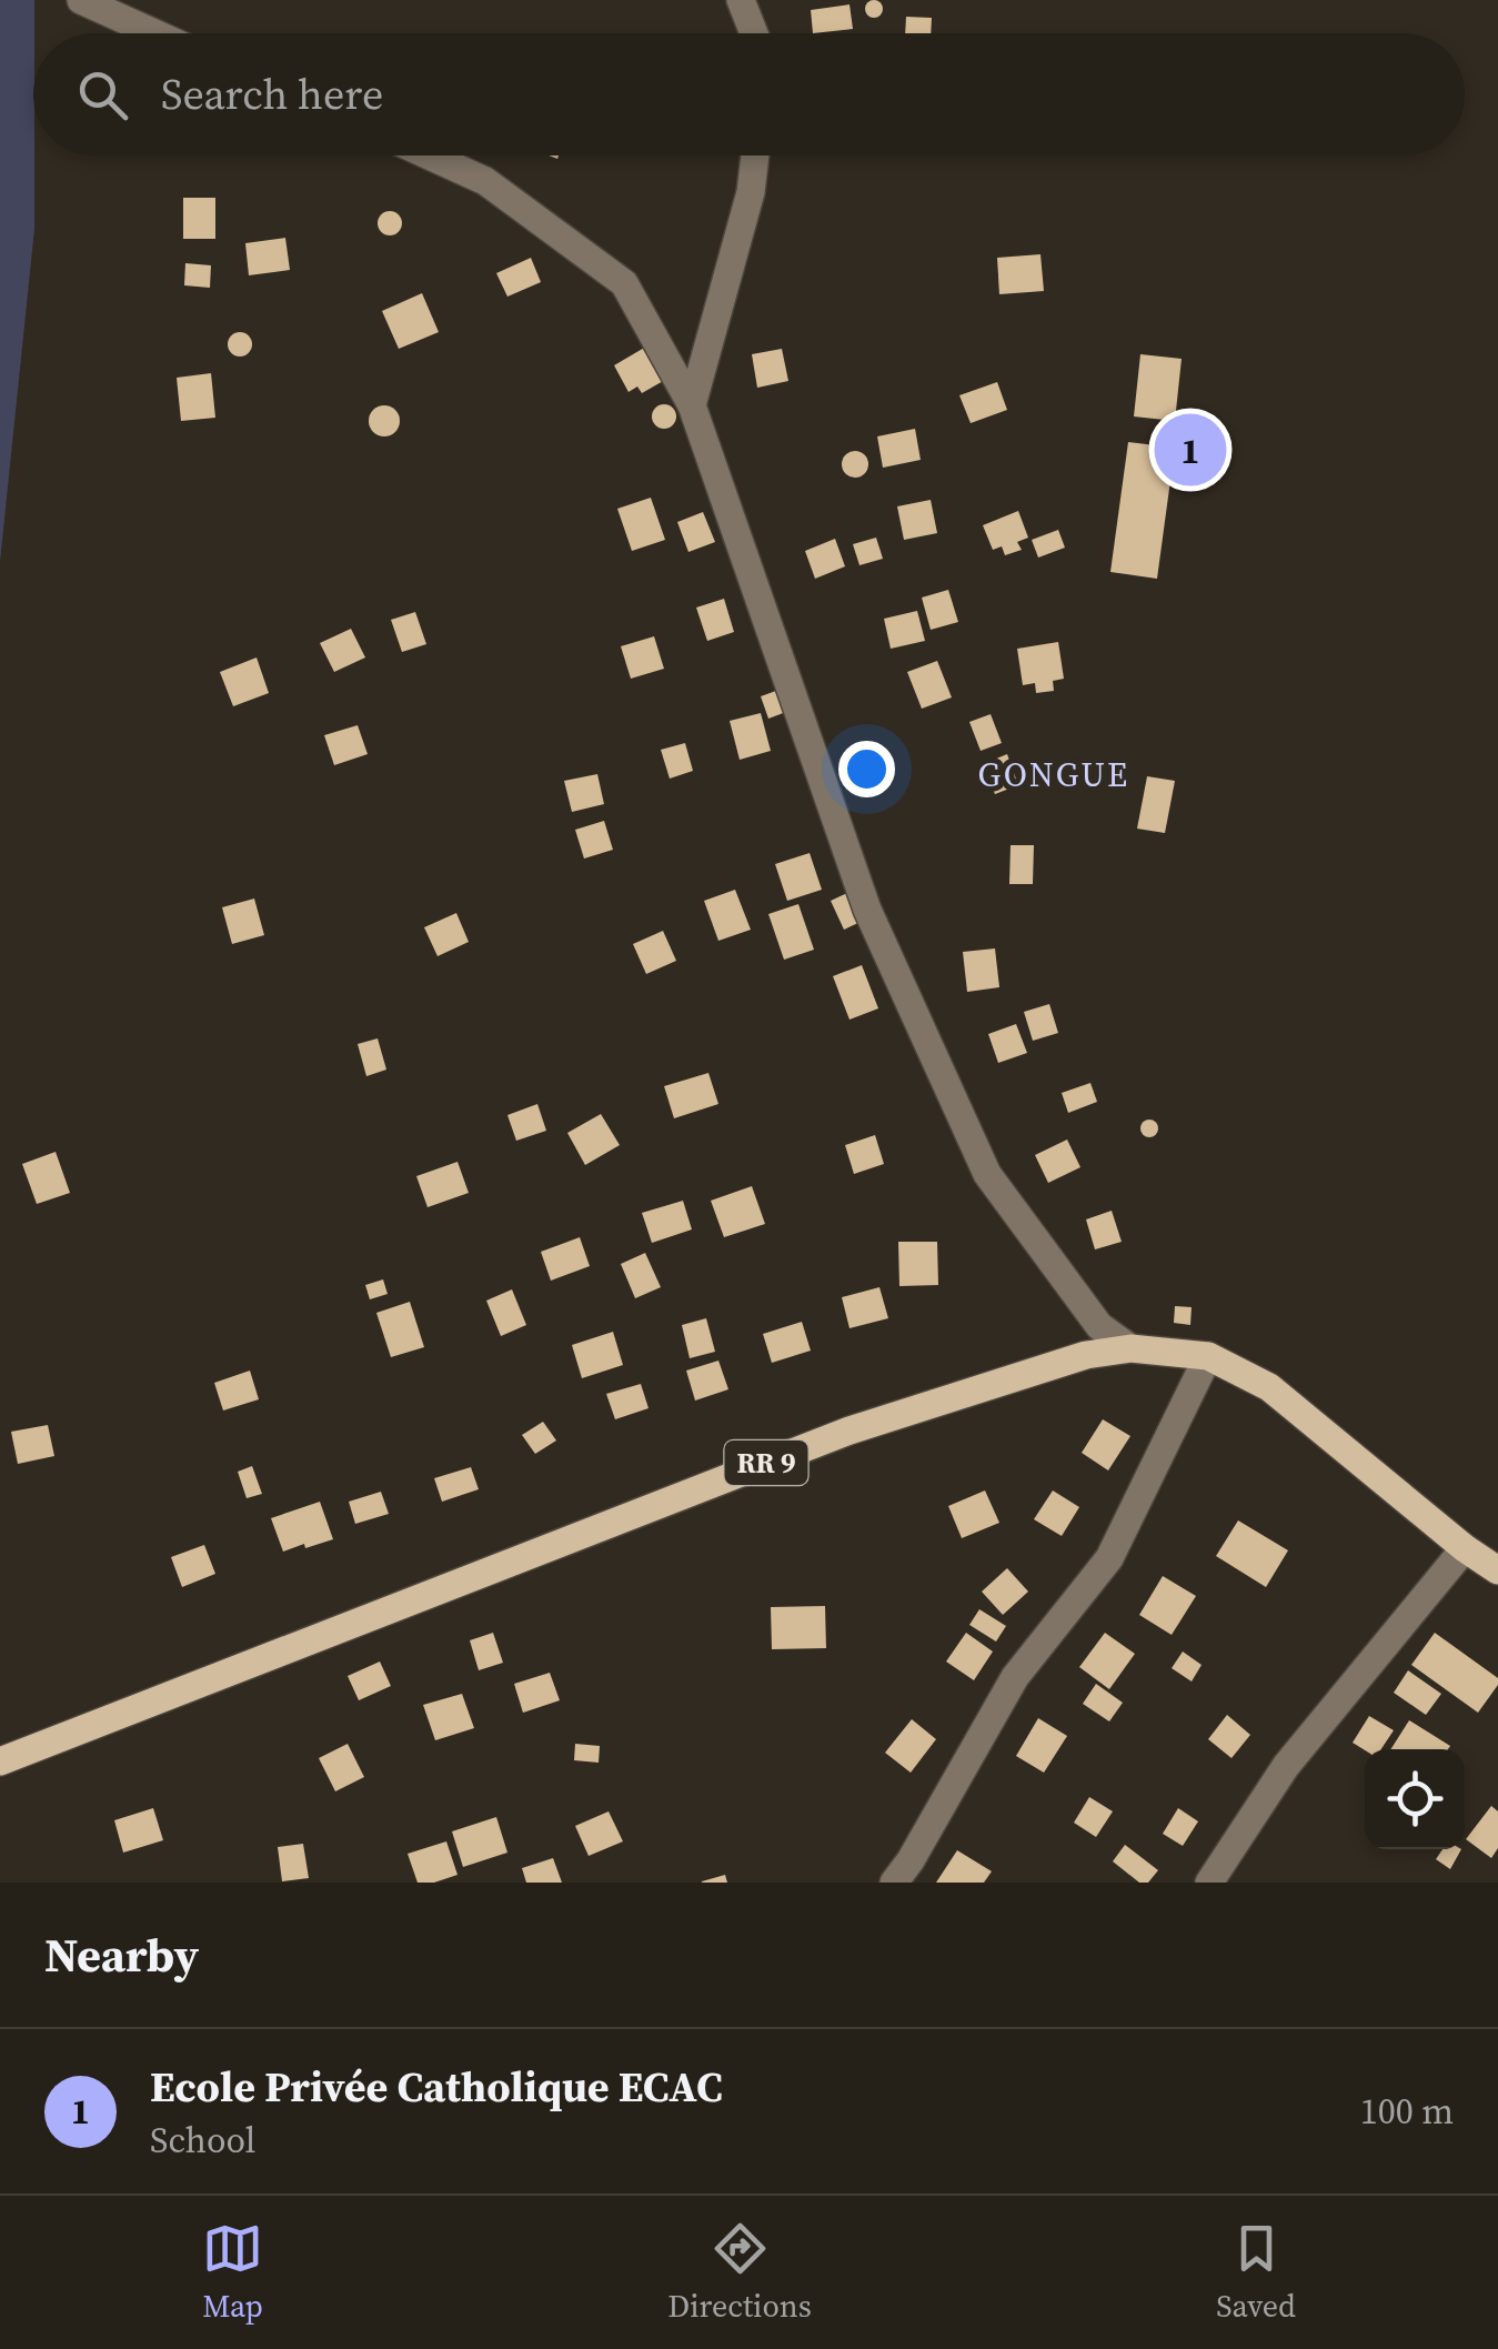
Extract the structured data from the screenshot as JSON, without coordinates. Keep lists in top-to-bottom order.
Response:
{
  "streets": {
    "main road": ["RR 9"]
  },
  "districts": ["GONGUE"],
  "page": {
    "search": "Search here",
    "pins": "1",
    "heading": "Nearby",
    "list": [
      {
        "mark": "1",
        "name": "Ecole Privée Catholique ECAC",
        "note": "School",
        "value": "100 m"
      }
    ],
    "nav": ["Map", "Directions", "Saved"]
  }
}
